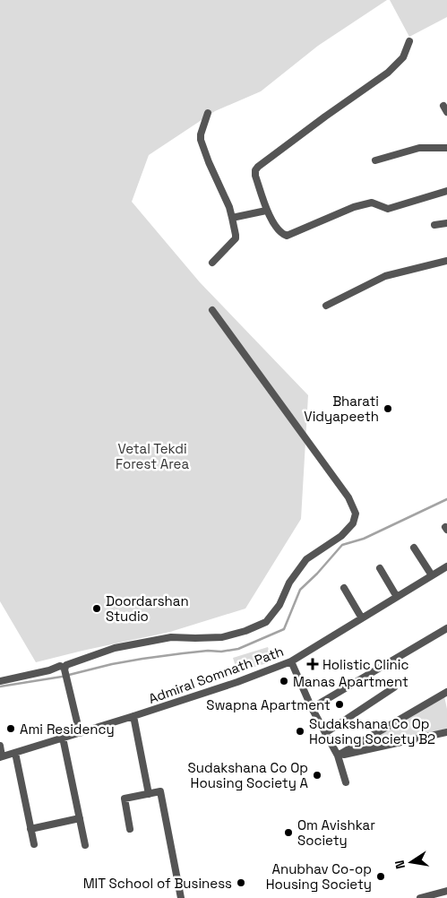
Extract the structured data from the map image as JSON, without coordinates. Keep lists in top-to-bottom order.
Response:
{
  "streets": {
    "street": ["Admiral Somnath Path"]
  },
  "parks": ["Vetal Tekdi Forest Area"],
  "places": {
    "other": [
      "Bharati Vidyapeeth",
      "Doordarshan Studio",
      "Manas Apartment",
      "Swapna Apartment",
      "Ami Residency",
      "Sudakshana Co Op Housing Society B2",
      "Sudakshana Co Op Housing Society A",
      "Om Avishkar Society",
      "Anubhav Co-op Housing Society",
      "MIT School of Business"
    ],
    "health": ["Holistic Clinic"]
  },
  "north": "left"
}
